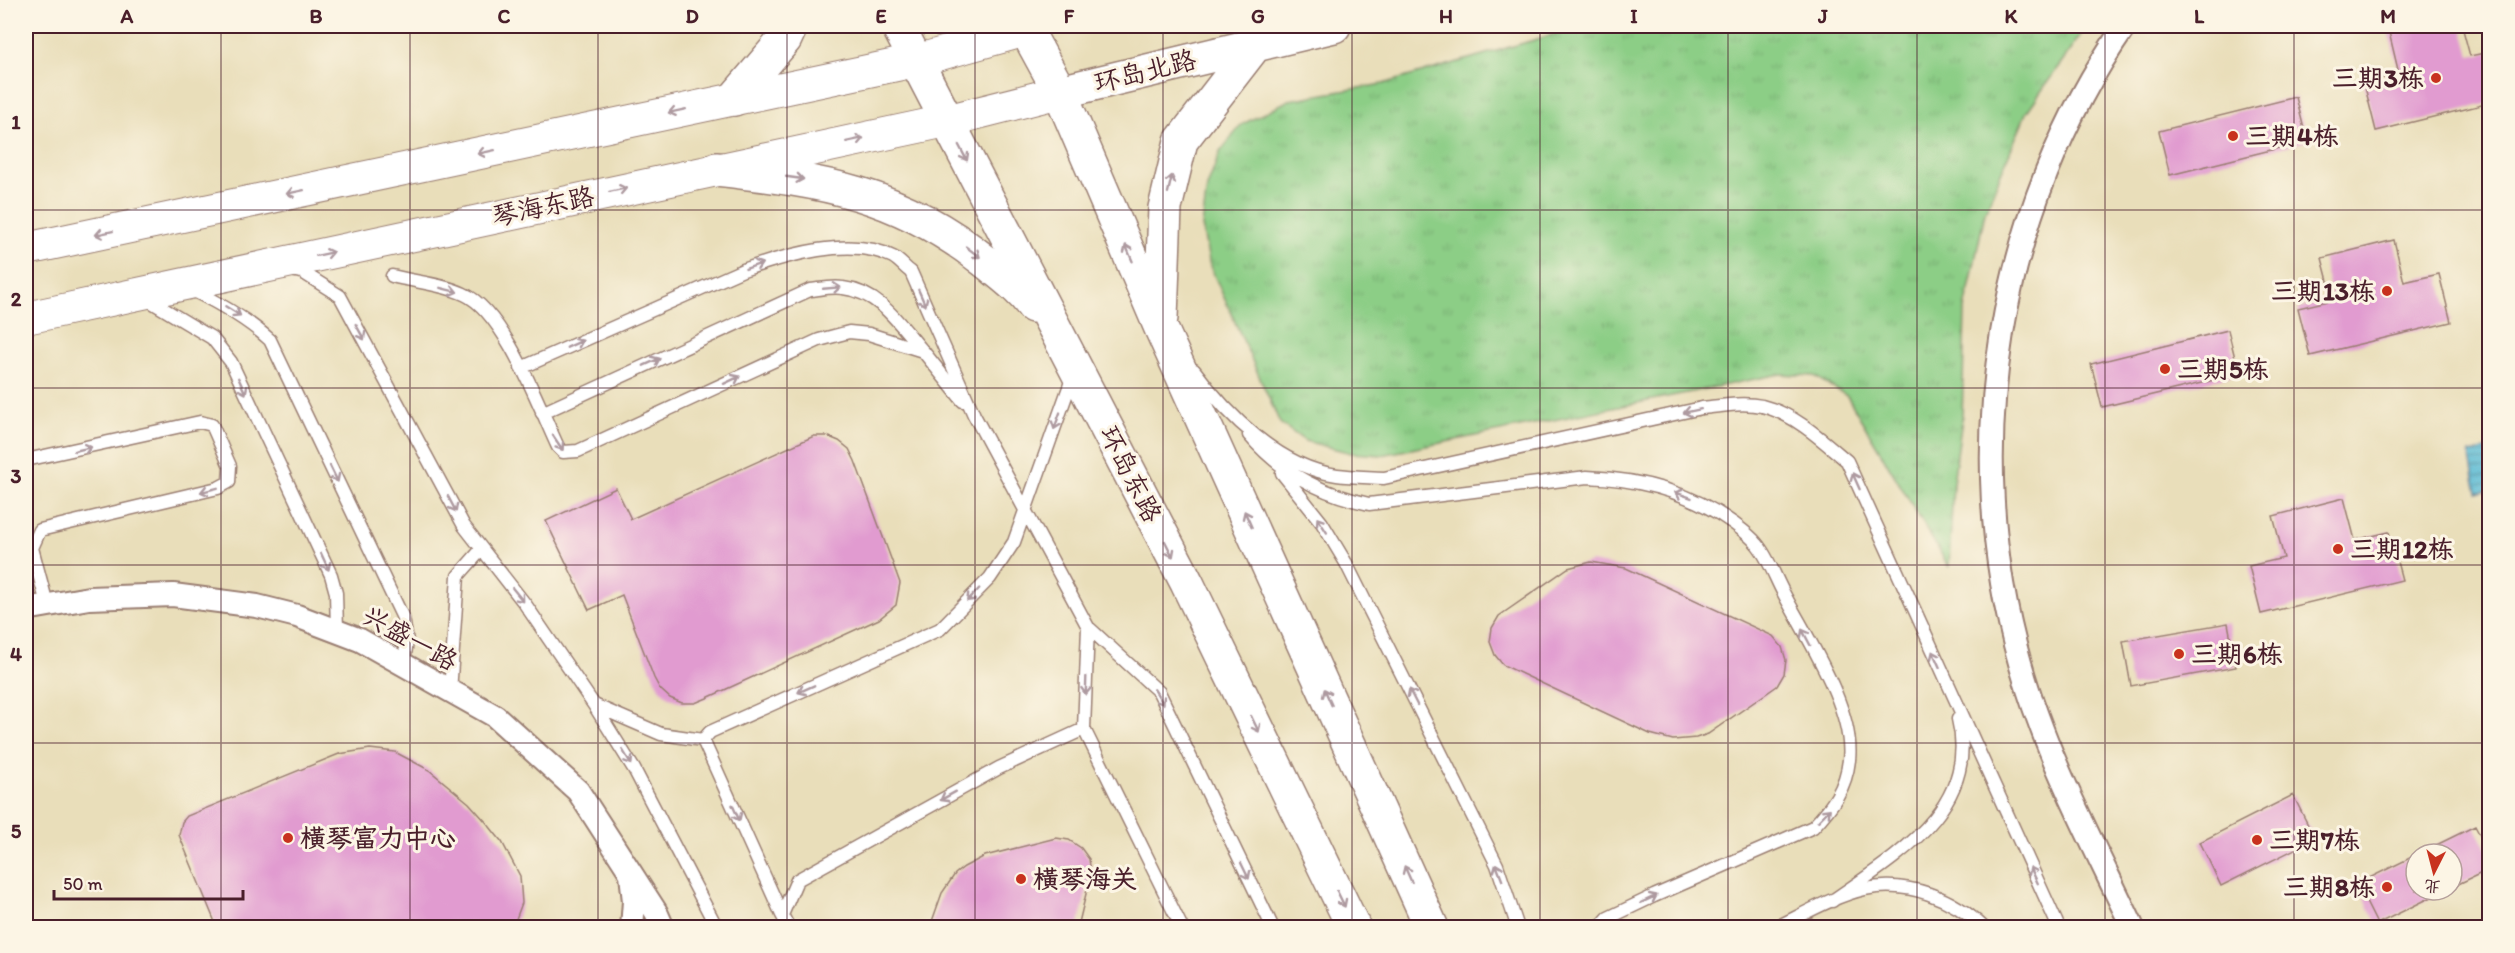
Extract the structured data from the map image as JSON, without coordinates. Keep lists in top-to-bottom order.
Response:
{
  "streets": {
    "main road": ["环岛北路", "琴海东路", "环岛东路"],
    "street": ["兴盛一路"]
  },
  "crossings": [
    ["环岛北路", "琴海东路"],
    ["琴海东路", "环岛东路"]
  ],
  "places": [
    "三期3栋",
    "三期4栋",
    "三期13栋",
    "三期5栋",
    "三期12栋",
    "三期6栋",
    "橫琴富力中心",
    "三期7栋",
    "横琴海关",
    "三期8栋"
  ],
  "scale_bar": "50 m",
  "north": "bottom",
  "grid": {
    "columns": [
      "A",
      "B",
      "C",
      "D",
      "E",
      "F",
      "G",
      "H",
      "I",
      "J",
      "K",
      "L",
      "M"
    ],
    "rows": [
      "1",
      "2",
      "3",
      "4",
      "5"
    ]
  }
}
